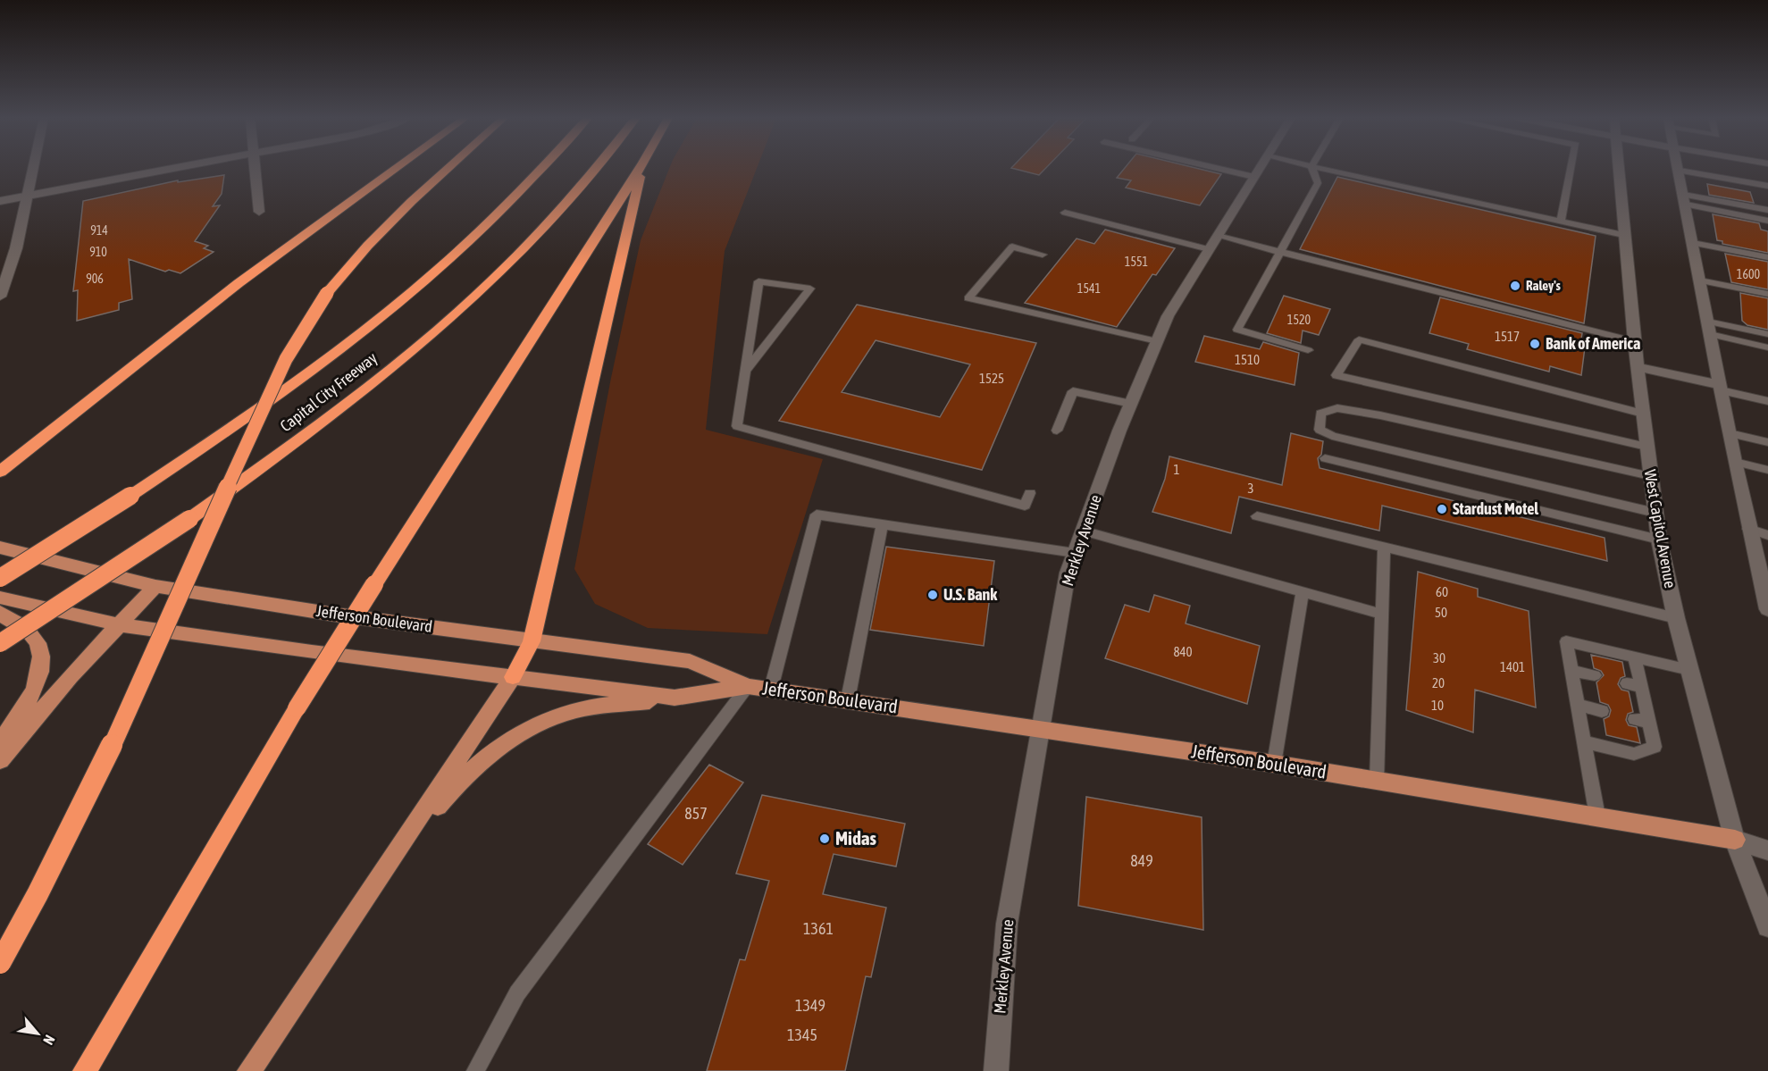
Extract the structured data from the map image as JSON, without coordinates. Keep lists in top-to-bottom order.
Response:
{
  "streets": {
    "highway": ["Capital City Freeway"],
    "main road": ["Jefferson Boulevard"],
    "street": ["West Capitol Avenue", "Merkley Avenue"]
  },
  "crossings": [
    ["West Capitol Avenue", "Jefferson Boulevard"],
    ["Merkley Avenue", "Jefferson Boulevard"]
  ],
  "places": [
    "Raley's",
    "Bank of America",
    "Stardust Motel",
    "U.S. Bank",
    "Midas"
  ],
  "house_numbers": [
    "914",
    "910",
    "1551",
    "1600",
    "906",
    "1541",
    "1520",
    "1517",
    "1510",
    "1525",
    "1",
    "3",
    "60",
    "50",
    "840",
    "30",
    "1401",
    "20",
    "10",
    "857",
    "849",
    "1361",
    "1349",
    "1345"
  ],
  "north": "bottom right"
}
